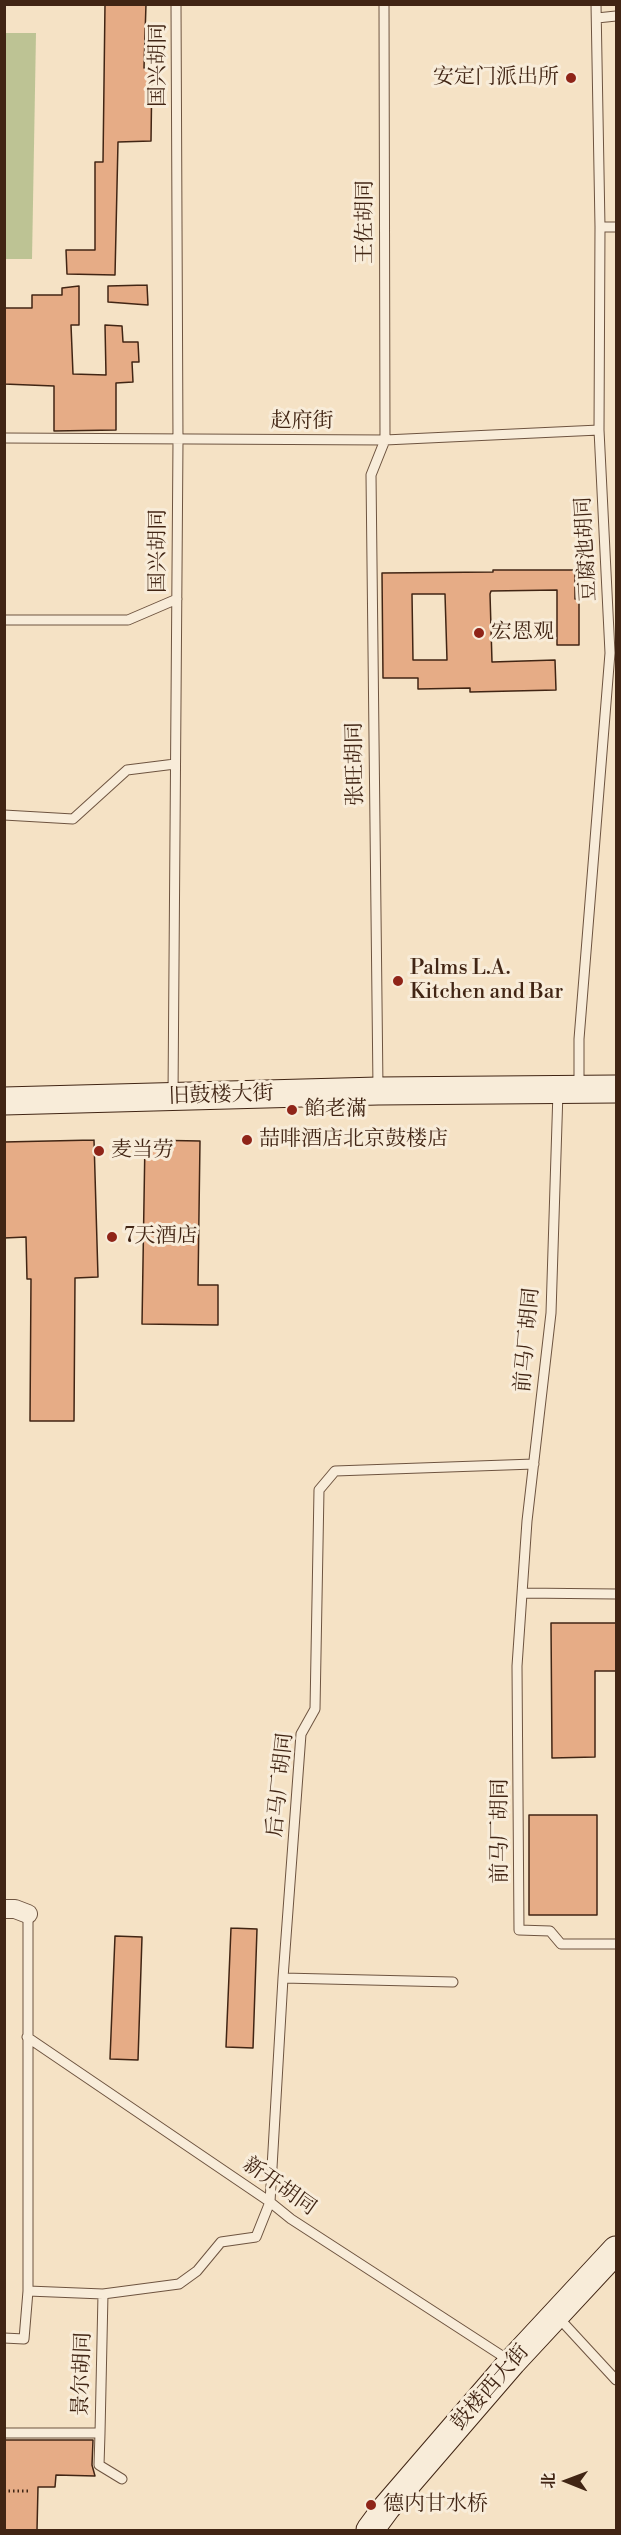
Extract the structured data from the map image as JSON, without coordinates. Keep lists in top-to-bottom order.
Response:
{
  "streets": {
    "main road": ["旧鼓楼大街", "鼓楼西大街"],
    "lane": [
      "国兴胡同",
      "王佐胡同",
      "赵府街",
      "豆腐池胡同",
      "张旺胡同",
      "前马厂胡同",
      "后马厂胡同",
      "新开胡同",
      "景尔胡同"
    ]
  },
  "crossings": [
    ["国兴胡同", "赵府街"],
    ["国兴胡同", "旧鼓楼大街"],
    ["王佐胡同", "赵府街"],
    ["王佐胡同", "张旺胡同"],
    ["赵府街", "豆腐池胡同"],
    ["赵府街", "张旺胡同"],
    ["豆腐池胡同", "旧鼓楼大街"],
    ["豆腐池胡同", "前马厂胡同"],
    ["张旺胡同", "旧鼓楼大街"],
    ["旧鼓楼大街", "前马厂胡同"],
    ["前马厂胡同", "后马厂胡同"],
    ["后马厂胡同", "新开胡同"],
    ["后马厂胡同", "景尔胡同"],
    ["新开胡同", "鼓楼西大街"]
  ],
  "places": [
    "安定门派出所",
    "宏恩观",
    "Palms L.A. Kitchen and Bar",
    "餡老滿",
    "喆啡酒店北京鼓楼店",
    "麦当劳",
    "7天酒店",
    "德内甘水桥"
  ],
  "north": "left"
}
